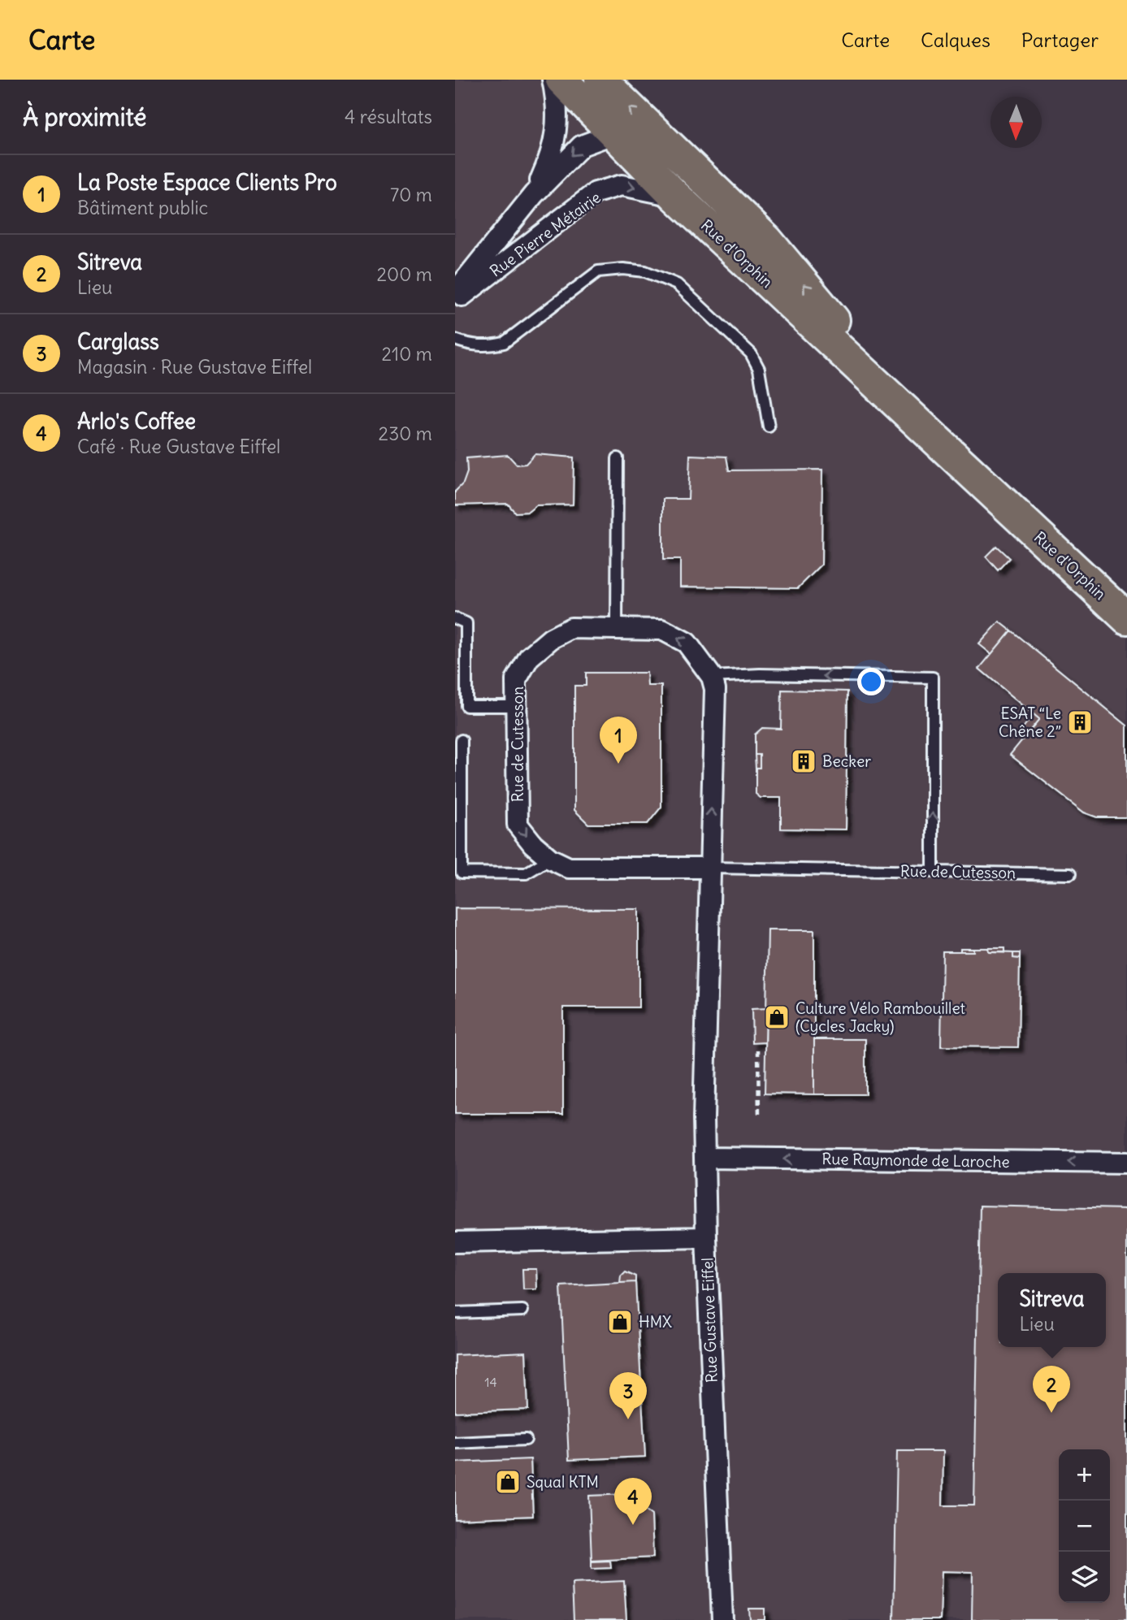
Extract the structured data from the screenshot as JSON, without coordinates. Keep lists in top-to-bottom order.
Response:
{
  "streets": {
    "main road": ["Rue d'Orphin"],
    "street": [
      "Rue Pierre Métairie",
      "Rue de Cutesson",
      "Rue Raymonde de Laroche",
      "Rue Gustave Eiffel"
    ]
  },
  "crossings": [
    ["Rue Pierre Métairie", "Rue d'Orphin"]
  ],
  "one_way": ["Rue Raymonde de Laroche"],
  "places": {
    "building": ["ESAT “Le Chêne 2”", "Becker"],
    "shop": ["Culture Vélo Rambouillet (Cycles Jacky)", "HMX", "Squal KTM"]
  },
  "house_numbers": ["14"],
  "north": "bottom",
  "page": {
    "header": "Carte",
    "nav": ["Carte", "Calques", "Partager"],
    "heading": ["À proximité", "4 résultats"],
    "list": [
      {
        "mark": "1",
        "name": "La Poste Espace Clients Pro",
        "note": "Bâtiment public",
        "value": "70 m"
      },
      {
        "mark": "2",
        "name": "Sitreva",
        "note": "Lieu",
        "value": "200 m"
      },
      {
        "mark": "3",
        "name": "Carglass",
        "note": "Magasin · Rue Gustave Eiffel",
        "value": "210 m"
      },
      {
        "mark": "4",
        "name": "Arlo's Coffee",
        "note": "Café · Rue Gustave Eiffel",
        "value": "230 m"
      }
    ],
    "pins": [
      "1",
      "2",
      "3",
      "4"
    ],
    "popup": ["Sitreva", "Lieu"],
    "map_buttons": ["+", "−"]
  }
}
